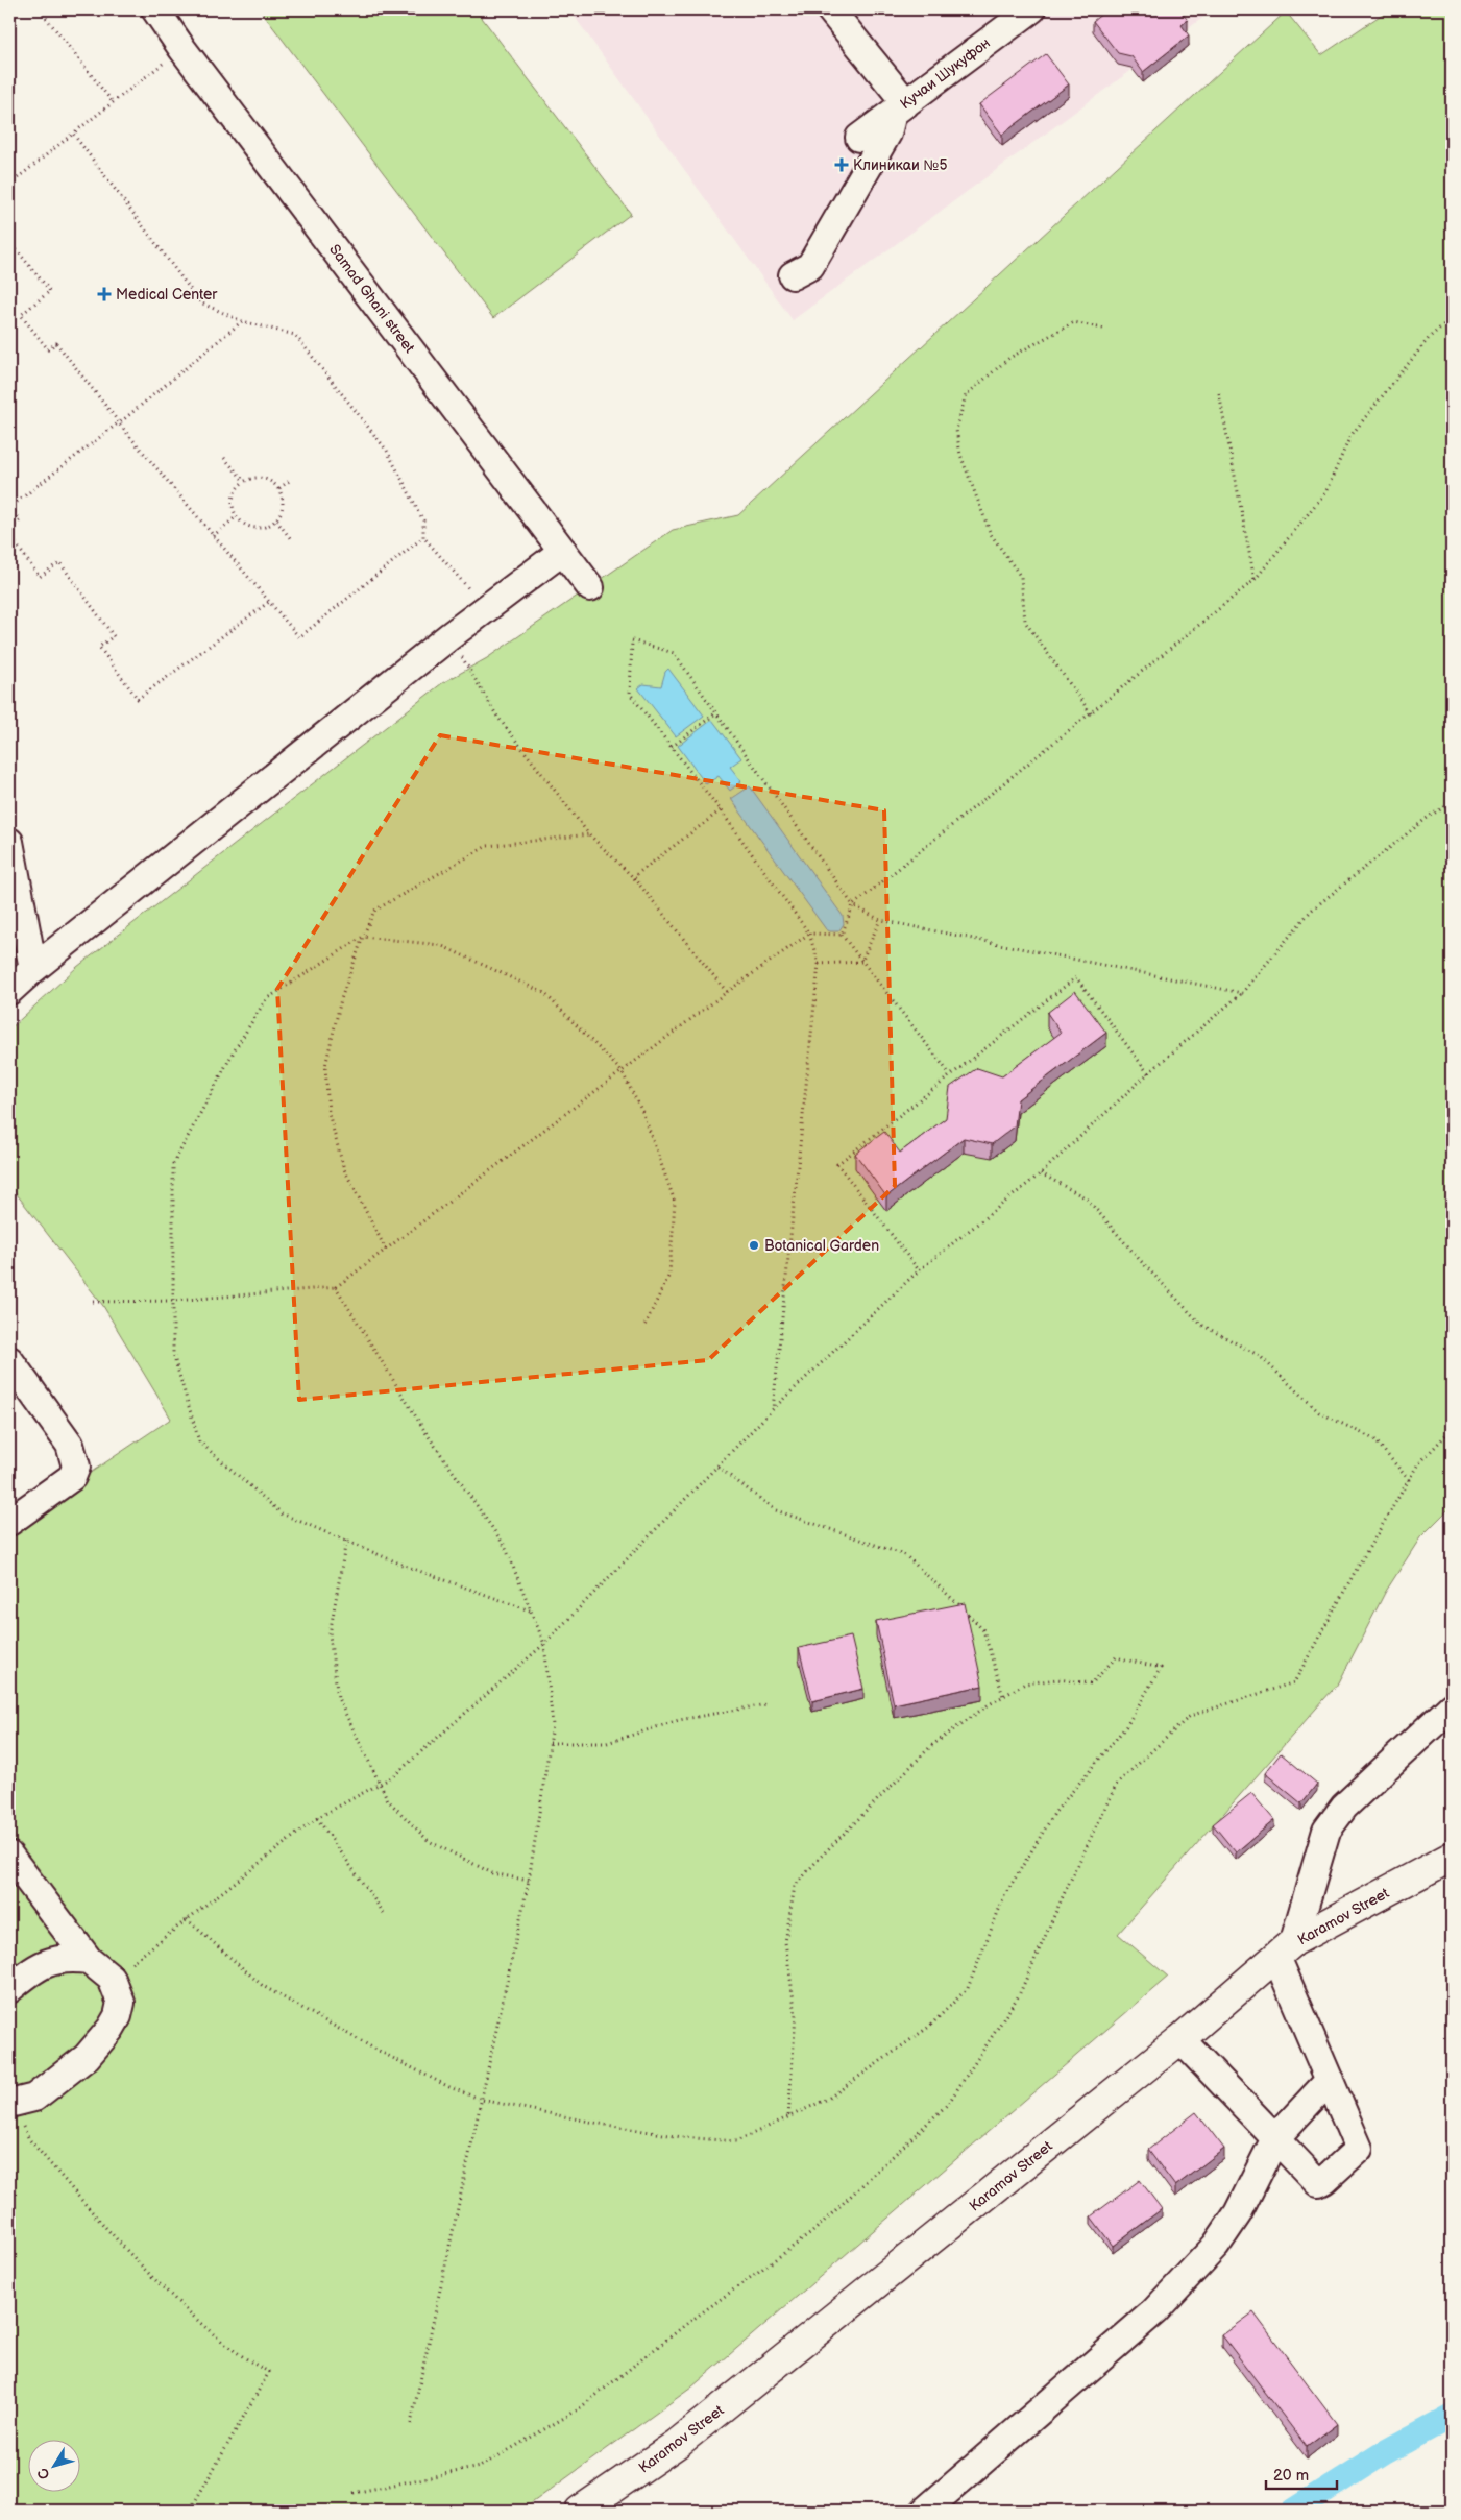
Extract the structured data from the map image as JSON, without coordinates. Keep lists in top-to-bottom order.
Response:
{
  "streets": {
    "main road": ["Karamov Street"],
    "street": ["Кучаи Шукуфон", "Samad Ghani street"]
  },
  "places": {
    "health": ["Клиникаи №5", "Medical Center"],
    "other": ["Botanical Garden"]
  },
  "scale_bar": "20 m",
  "north": "bottom left"
}
